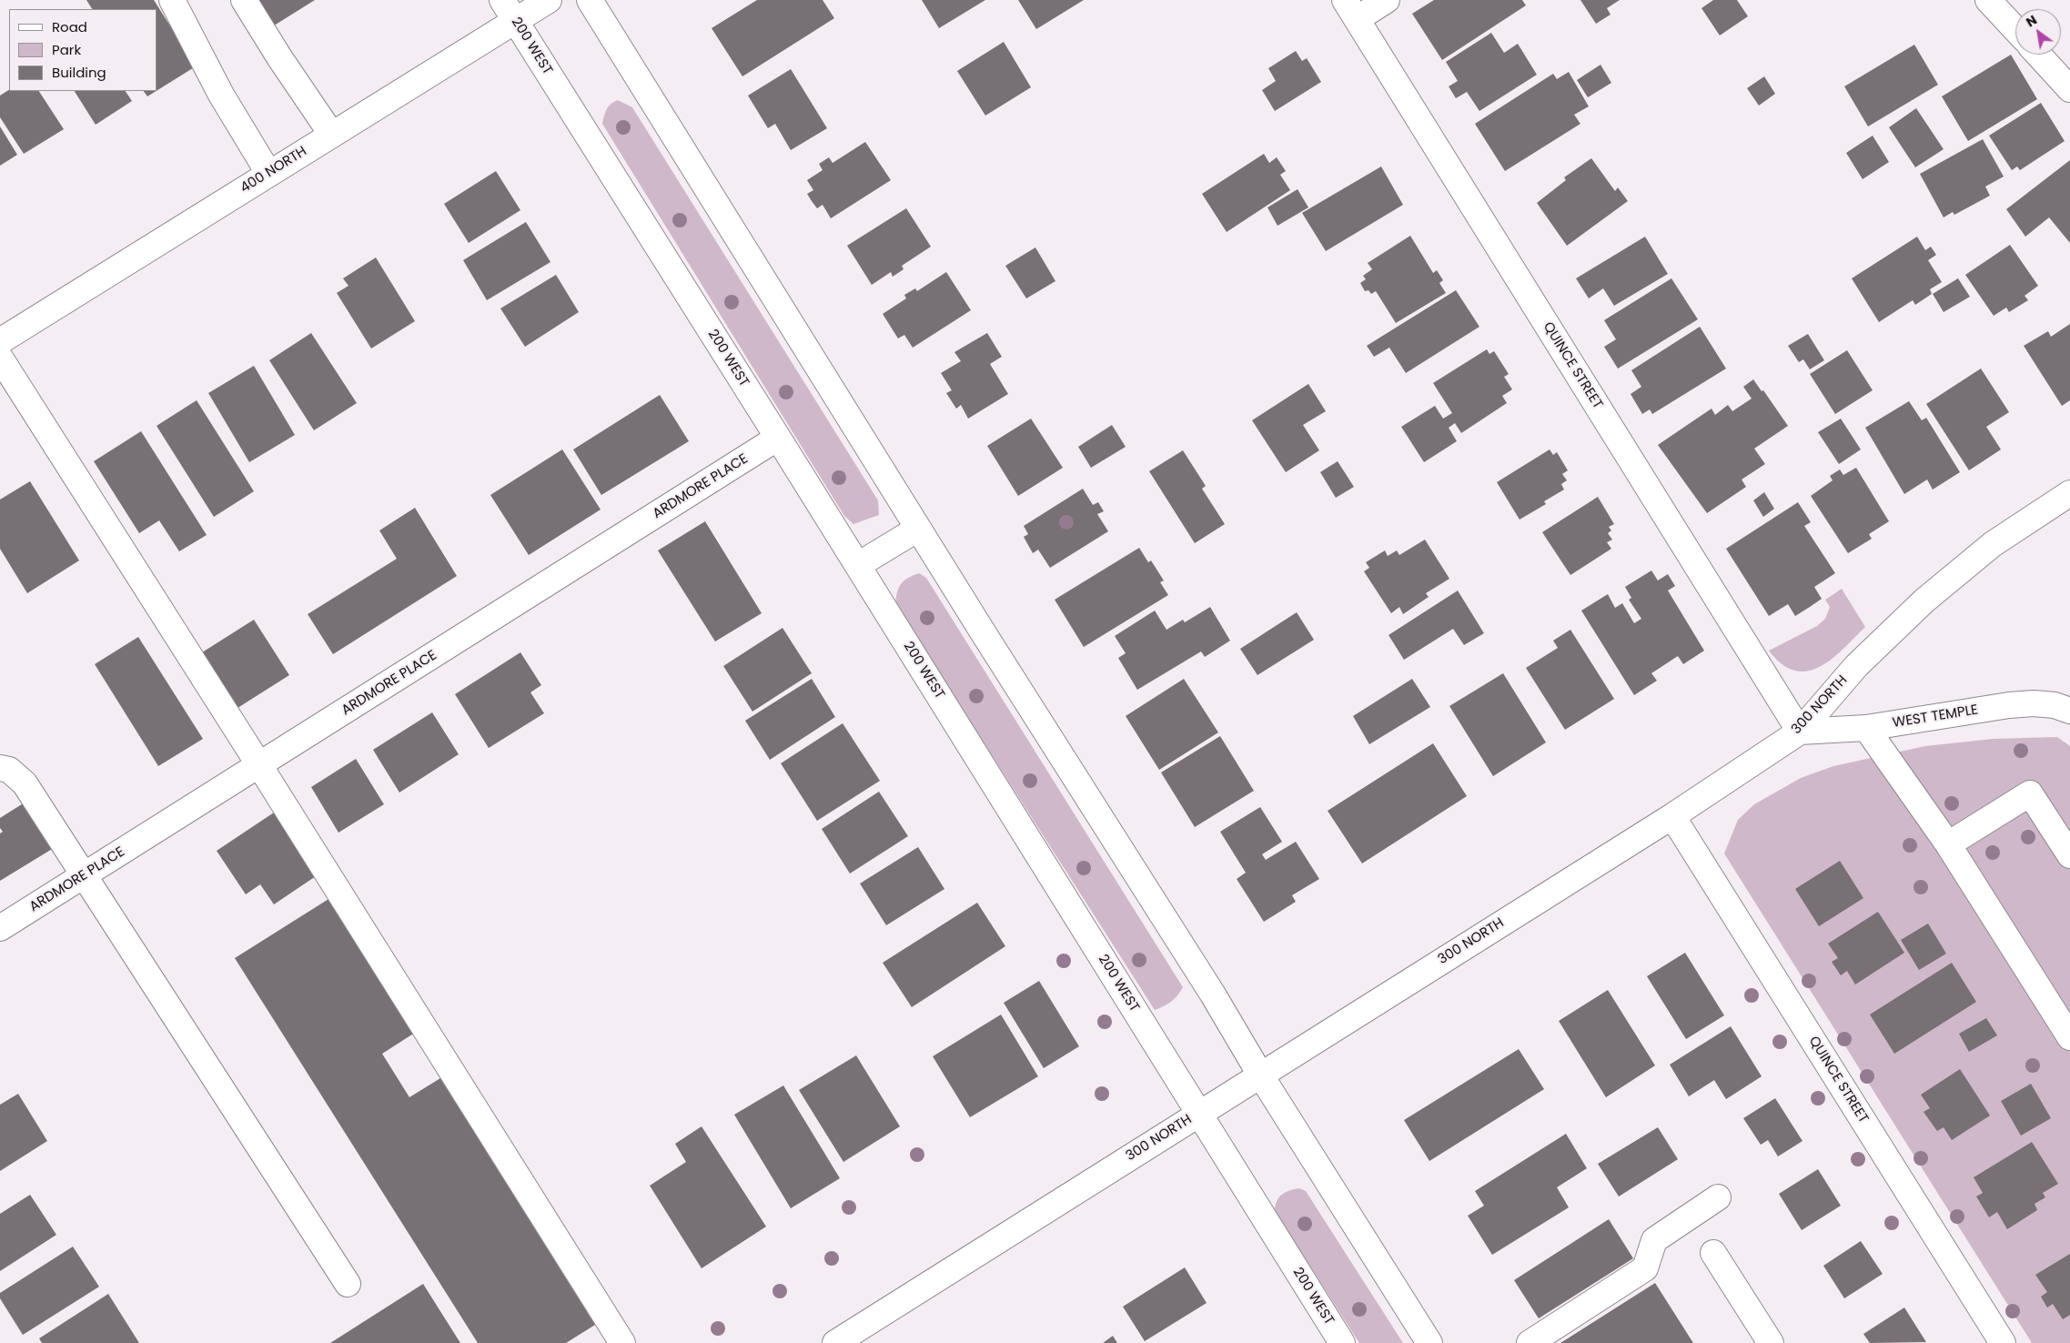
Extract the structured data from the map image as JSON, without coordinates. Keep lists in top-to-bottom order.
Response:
{
  "streets": {
    "street": [
      "200 WEST",
      "400 NORTH",
      "QUINCE STREET",
      "ARDMORE PLACE",
      "300 NORTH",
      "WEST TEMPLE"
    ]
  },
  "crossings": [
    ["200 WEST", "400 NORTH"],
    ["200 WEST", "ARDMORE PLACE"],
    ["200 WEST", "300 NORTH"],
    ["QUINCE STREET", "300 NORTH"],
    ["QUINCE STREET", "WEST TEMPLE"],
    ["300 NORTH", "WEST TEMPLE"]
  ],
  "legend": ["Road", "Park", "Building"],
  "north": "top left"
}
